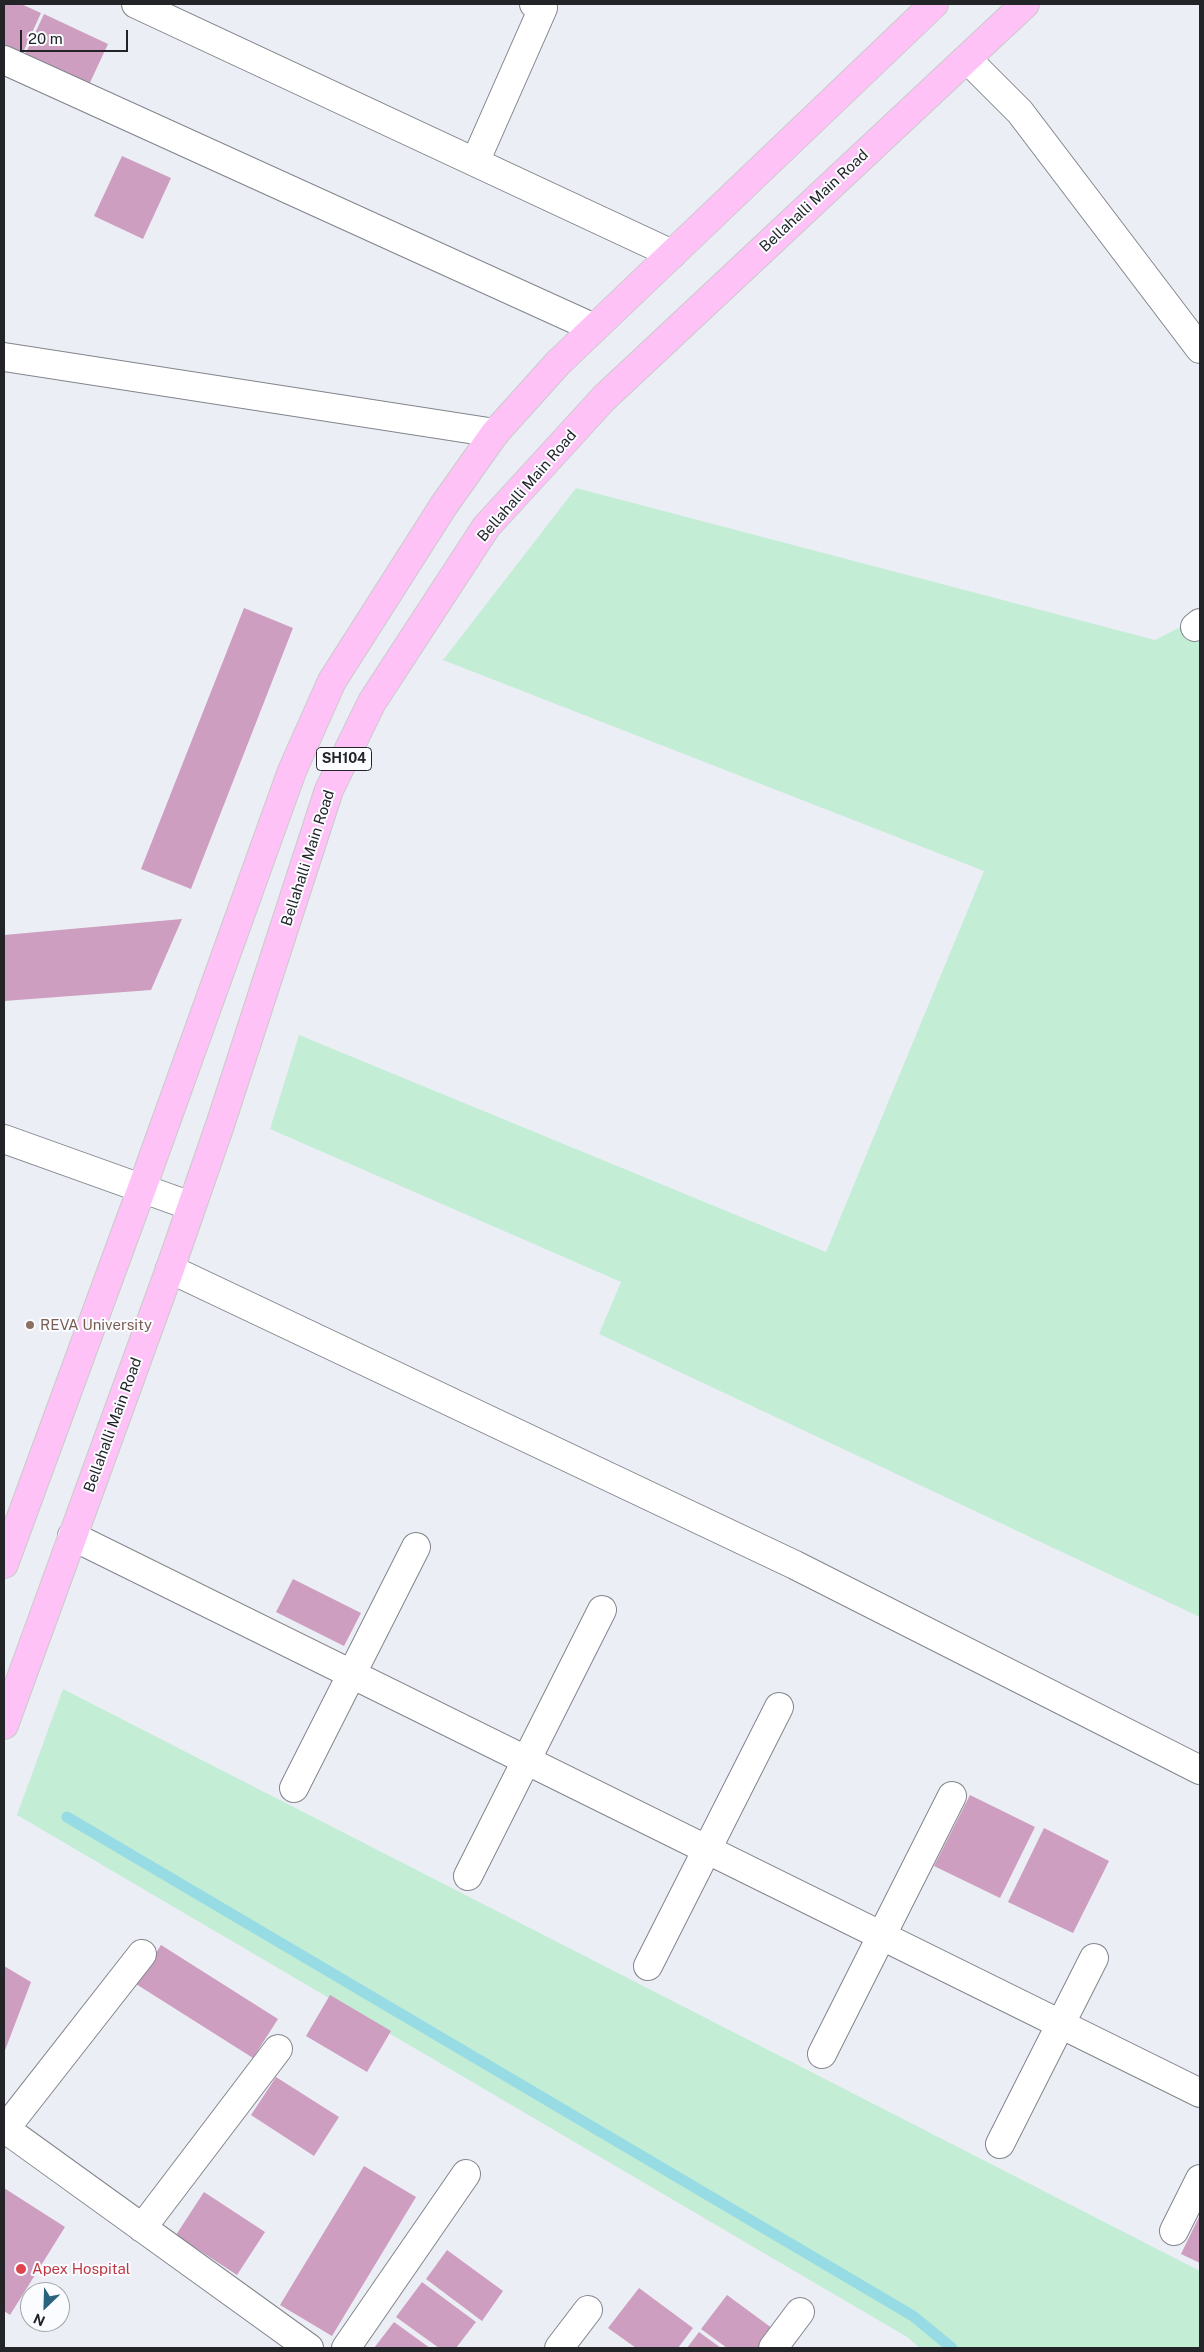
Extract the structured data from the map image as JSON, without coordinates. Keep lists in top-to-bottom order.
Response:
{
  "streets": {
    "main road": ["Bellahalli Main Road", "SH104"]
  },
  "places": ["REVA University", "Apex Hospital"],
  "scale_bar": "20 m",
  "north": "bottom left"
}
